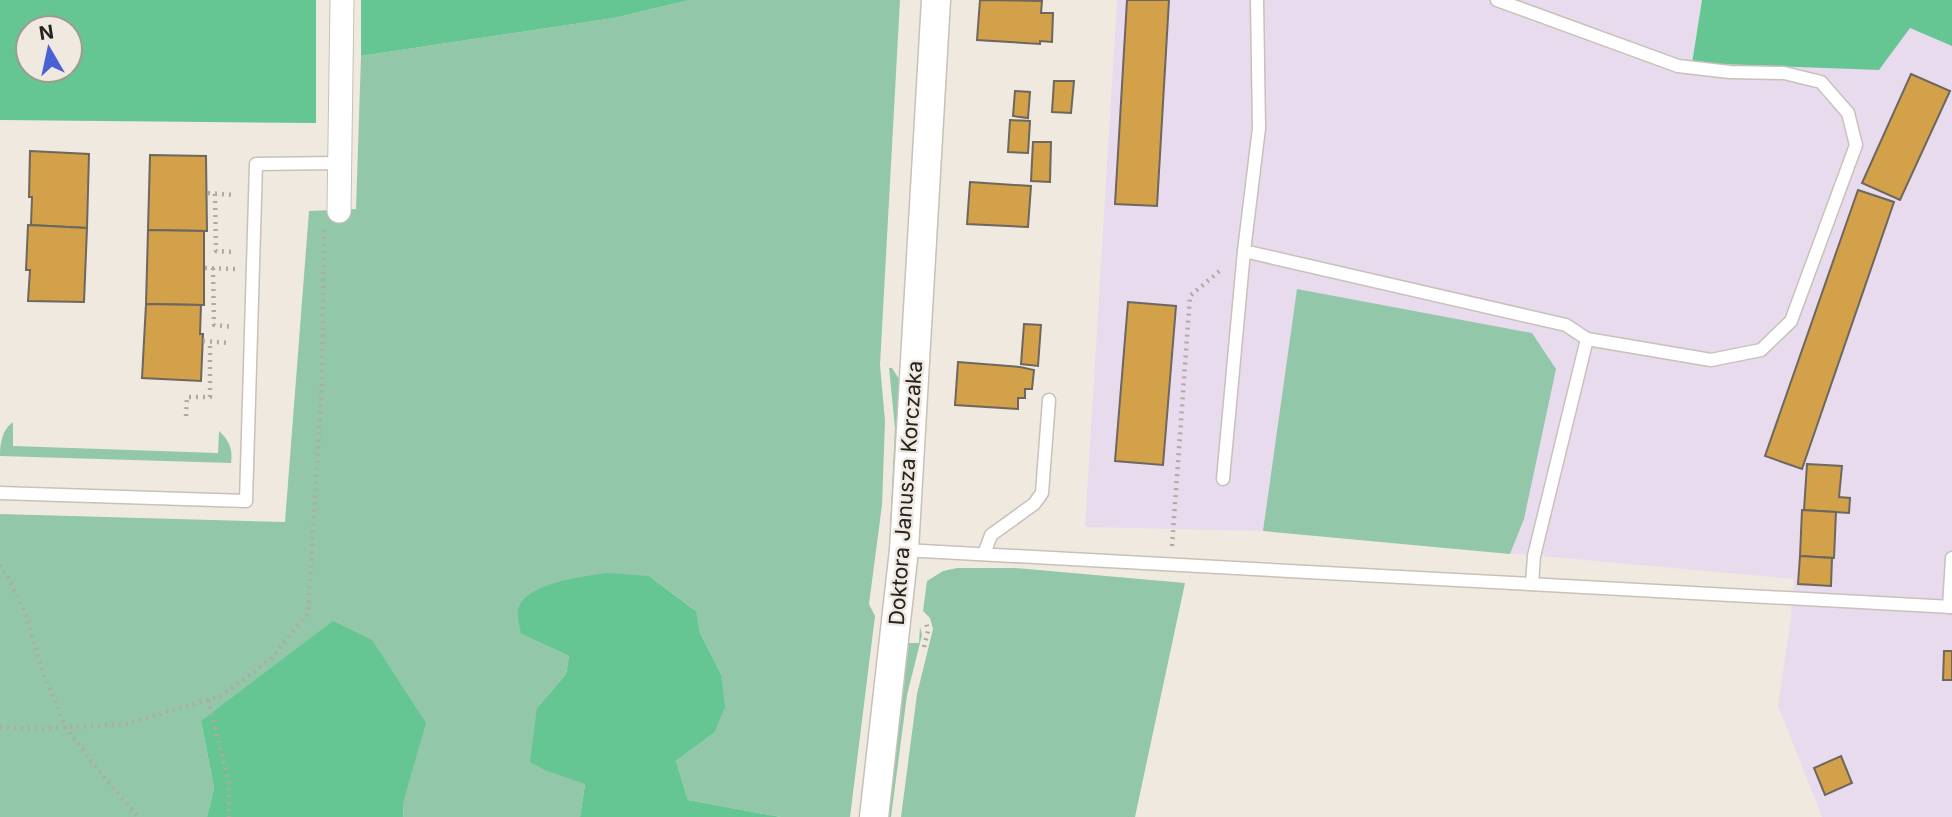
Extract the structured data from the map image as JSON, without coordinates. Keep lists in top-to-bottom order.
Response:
{
  "streets": {
    "street": ["Doktora Janusza Korczaka"]
  },
  "north": "top"
}
